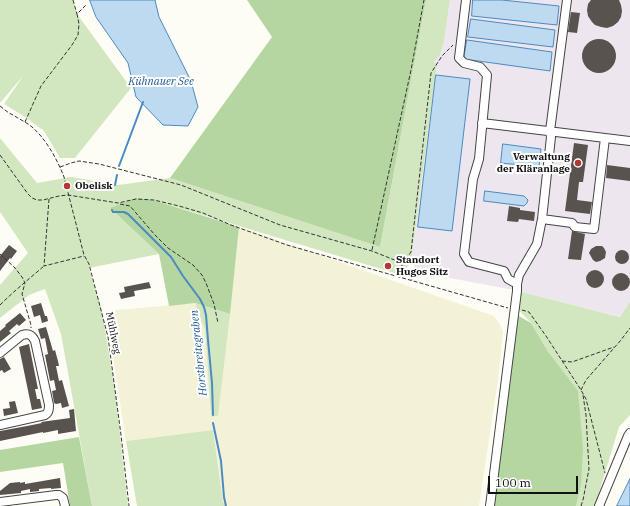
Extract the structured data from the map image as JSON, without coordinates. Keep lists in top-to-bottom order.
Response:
{
  "streets": {
    "path": ["Mühlweg"]
  },
  "water": ["Kühnauer See", "Horstbreitegraben"],
  "places": ["Verwaltung der Kläranlage", "Obelisk", "Standort Hugos Sitz"],
  "scale_bar": "100 m"
}
